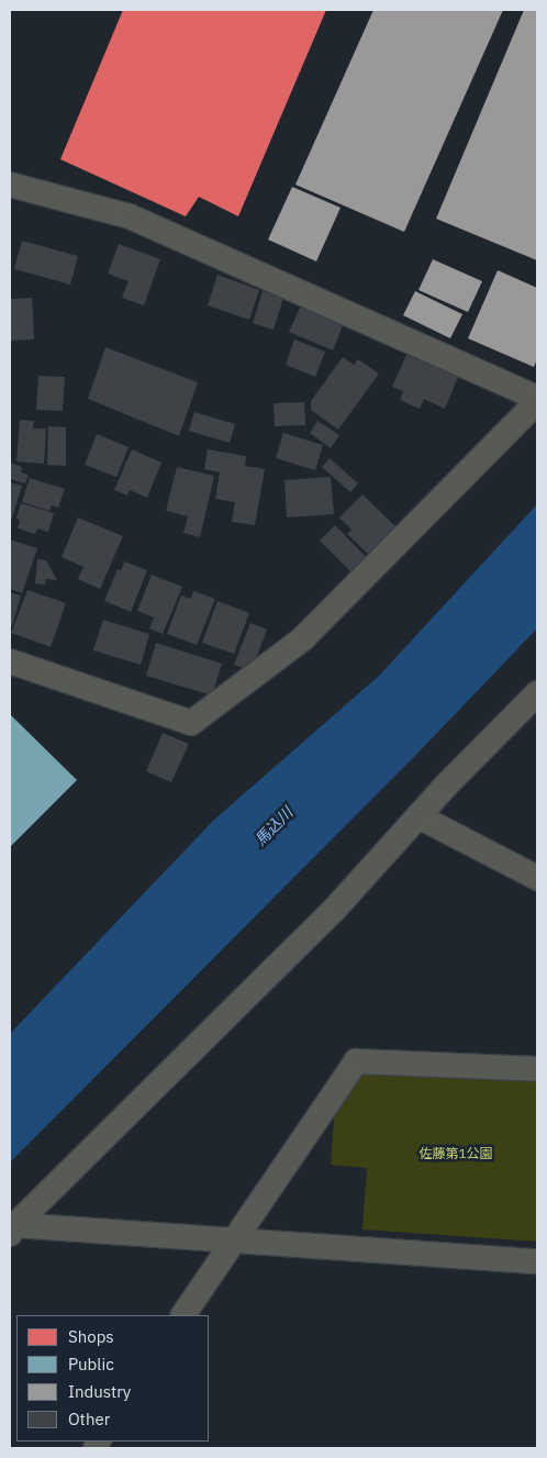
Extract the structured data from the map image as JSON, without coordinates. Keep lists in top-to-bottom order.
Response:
{
  "water": ["馬込川"],
  "parks": ["佐藤第1公園"],
  "legend": [
    "Shops",
    "Public",
    "Industry",
    "Other"
  ]
}
